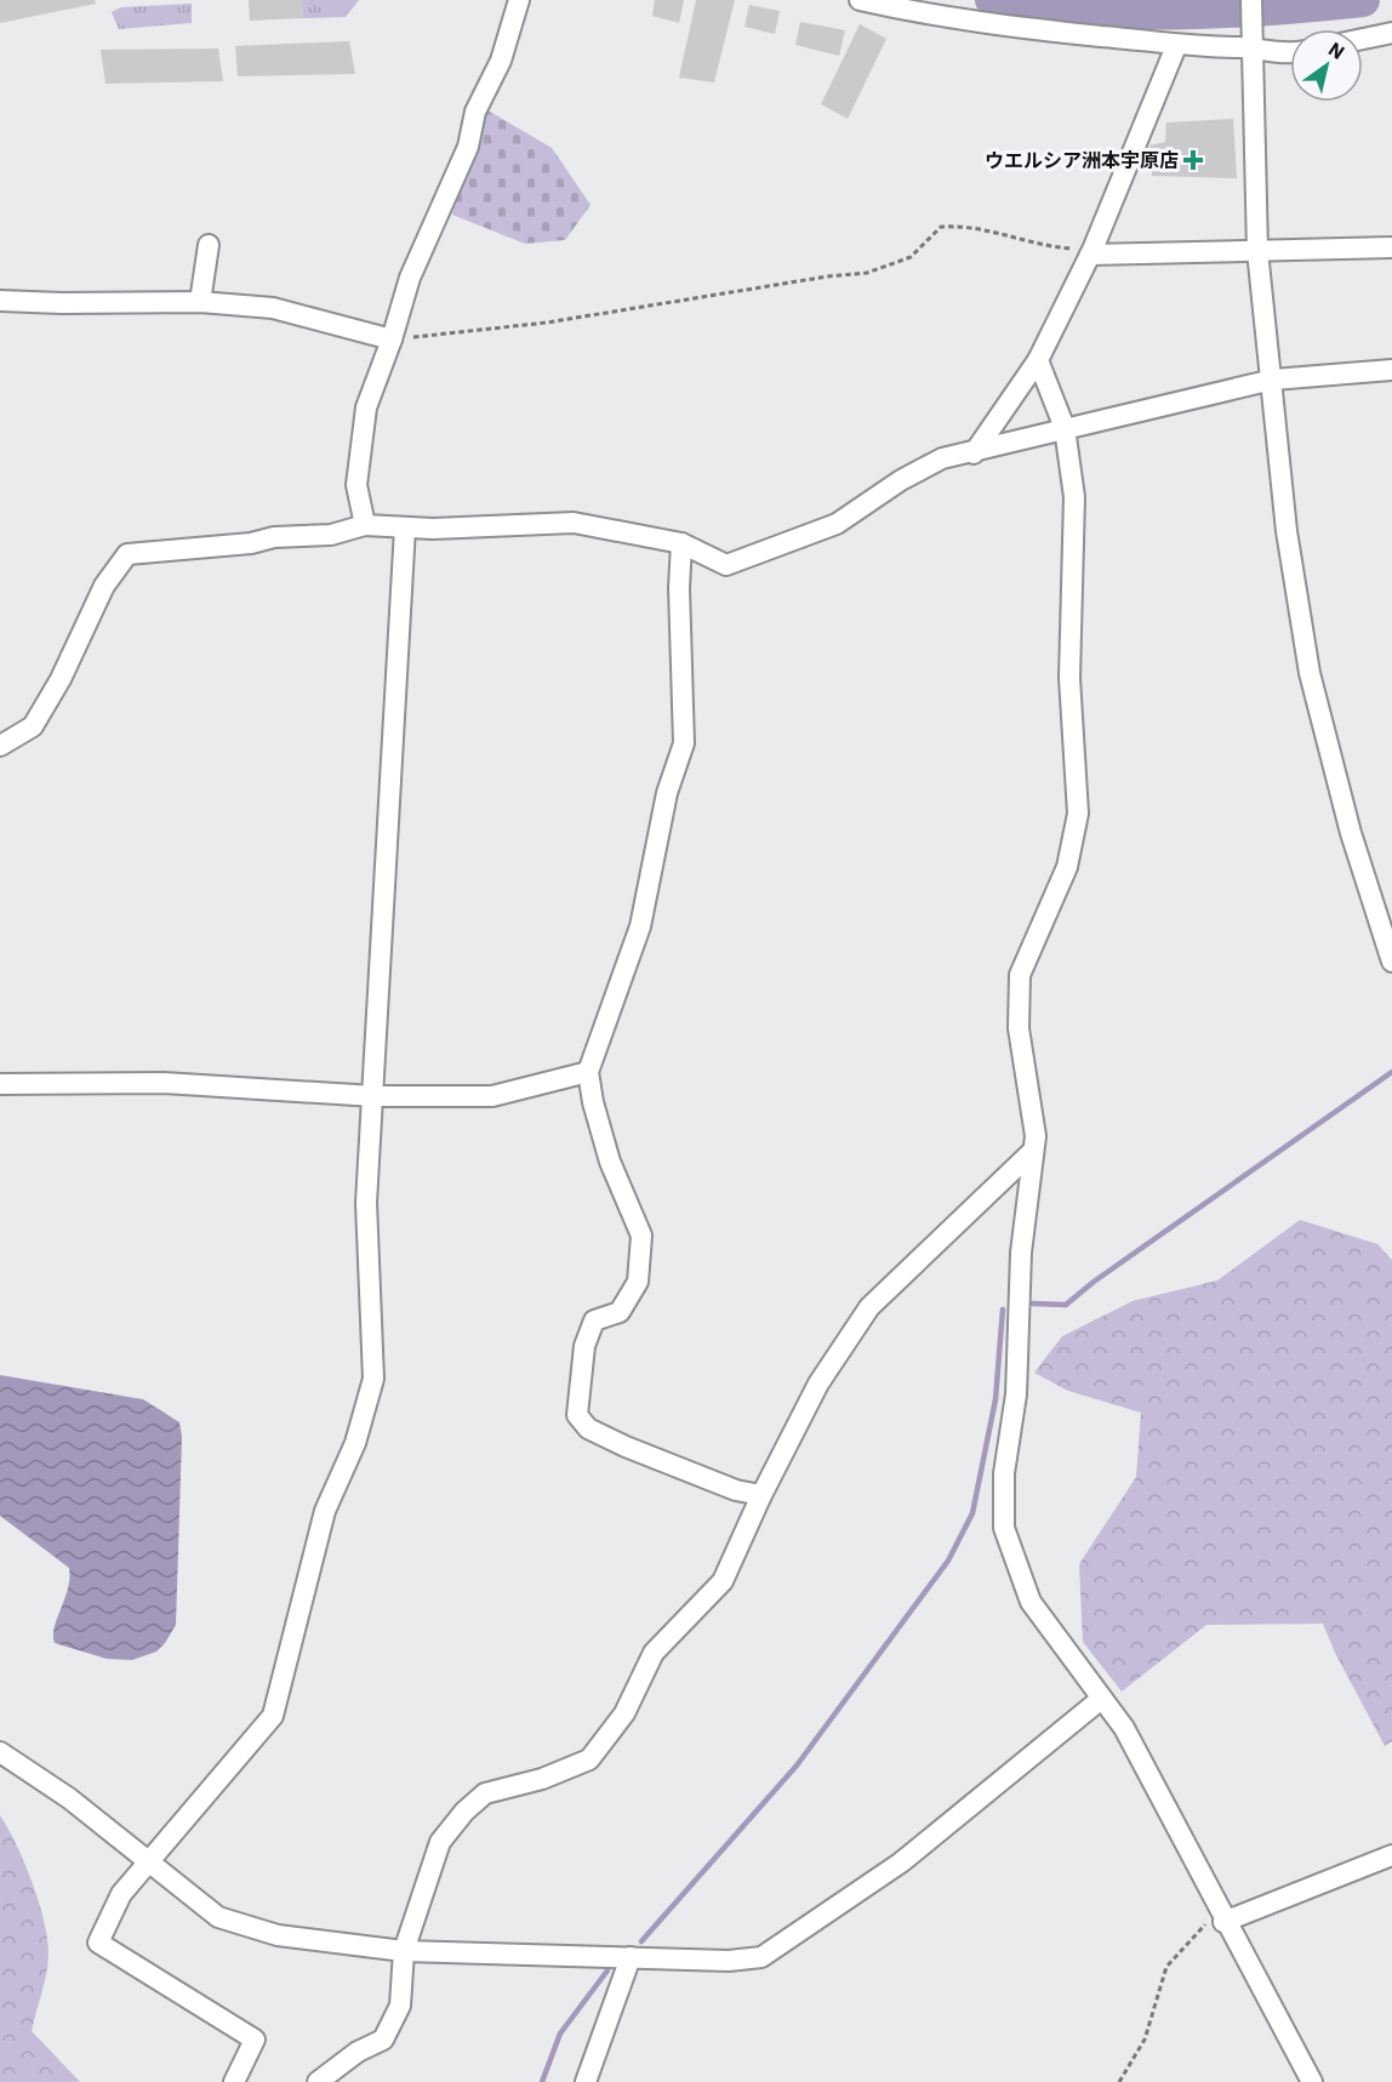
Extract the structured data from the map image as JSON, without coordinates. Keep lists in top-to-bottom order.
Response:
{
  "places": {
    "health": ["ウエルシア洲本宇原店"]
  },
  "north": "top right"
}
